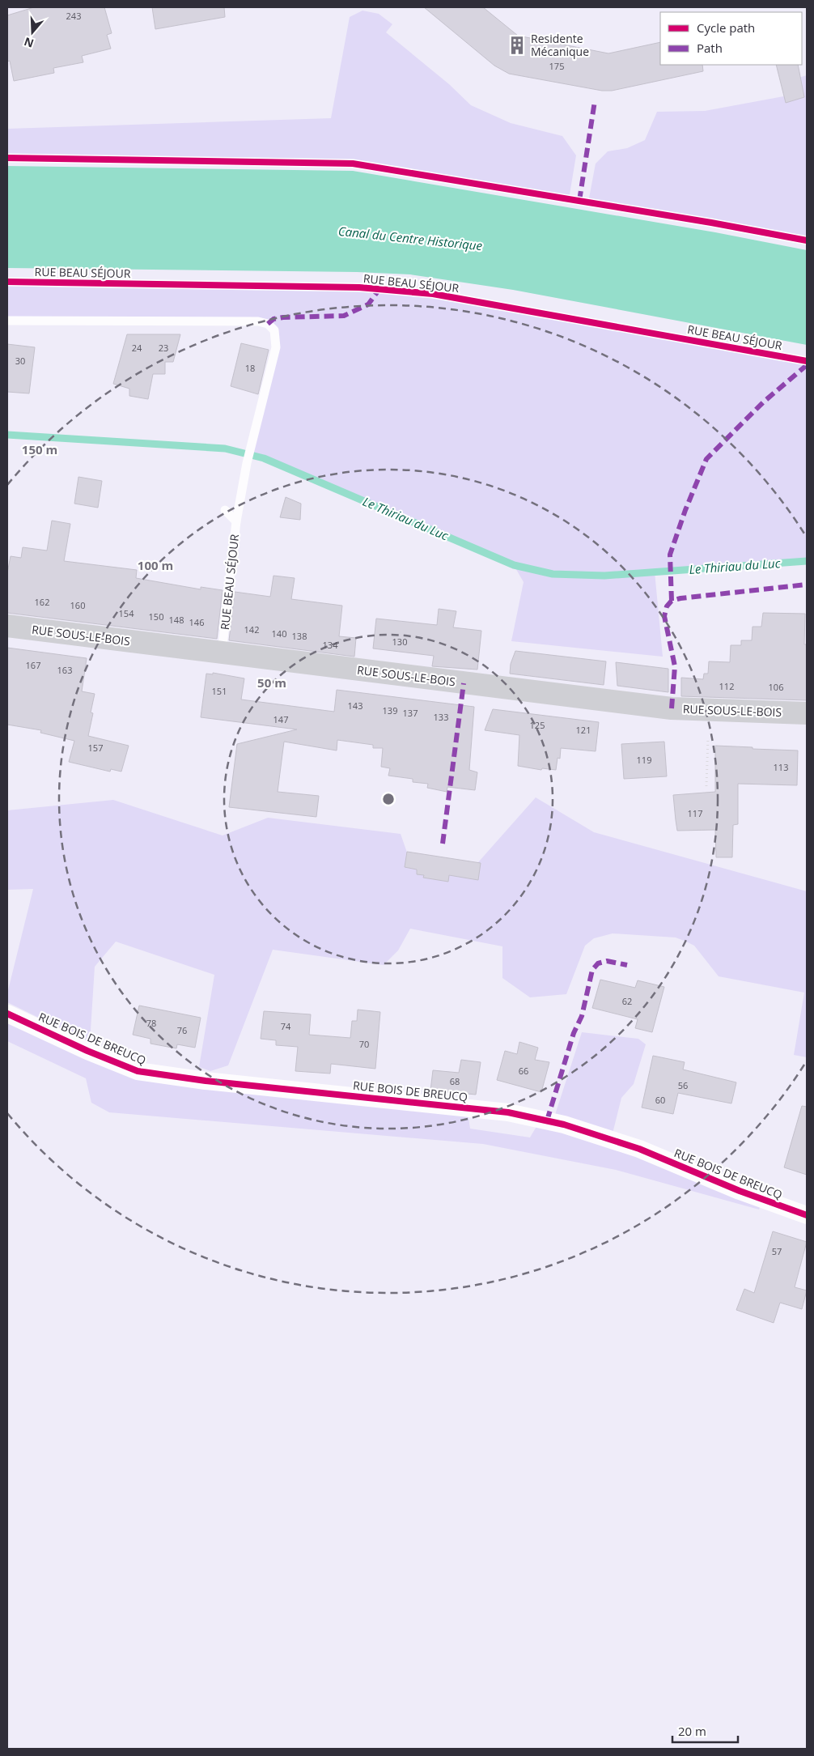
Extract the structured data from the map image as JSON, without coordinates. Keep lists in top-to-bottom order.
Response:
{
  "streets": {
    "street": ["RUE SOUS-LE-BOIS", "RUE BOIS DE BREUCQ"],
    "lane": ["RUE BEAU SÉJOUR"]
  },
  "crossings": [
    ["RUE BEAU SÉJOUR", "RUE SOUS-LE-BOIS"]
  ],
  "water": ["Canal du Centre Historique", "Le Thiriau du Luc"],
  "places": {
    "building": ["Residente Mécanique"]
  },
  "house_numbers": [
    "243",
    "175",
    "24",
    "23",
    "30",
    "18",
    "162",
    "160",
    "154",
    "150",
    "148",
    "146",
    "142",
    "140",
    "138",
    "130",
    "134",
    "167",
    "163",
    "112",
    "106",
    "151",
    "143",
    "139",
    "137",
    "133",
    "147",
    "125",
    "121",
    "157",
    "119",
    "113",
    "117",
    "62",
    "78",
    "74",
    "76",
    "70",
    "66",
    "68",
    "56",
    "60",
    "57"
  ],
  "legend": ["Cycle path", "Path"],
  "scale_bar": "20 m",
  "north": "bottom",
  "rings": ["150 m", "100 m", "50 m"]
}
